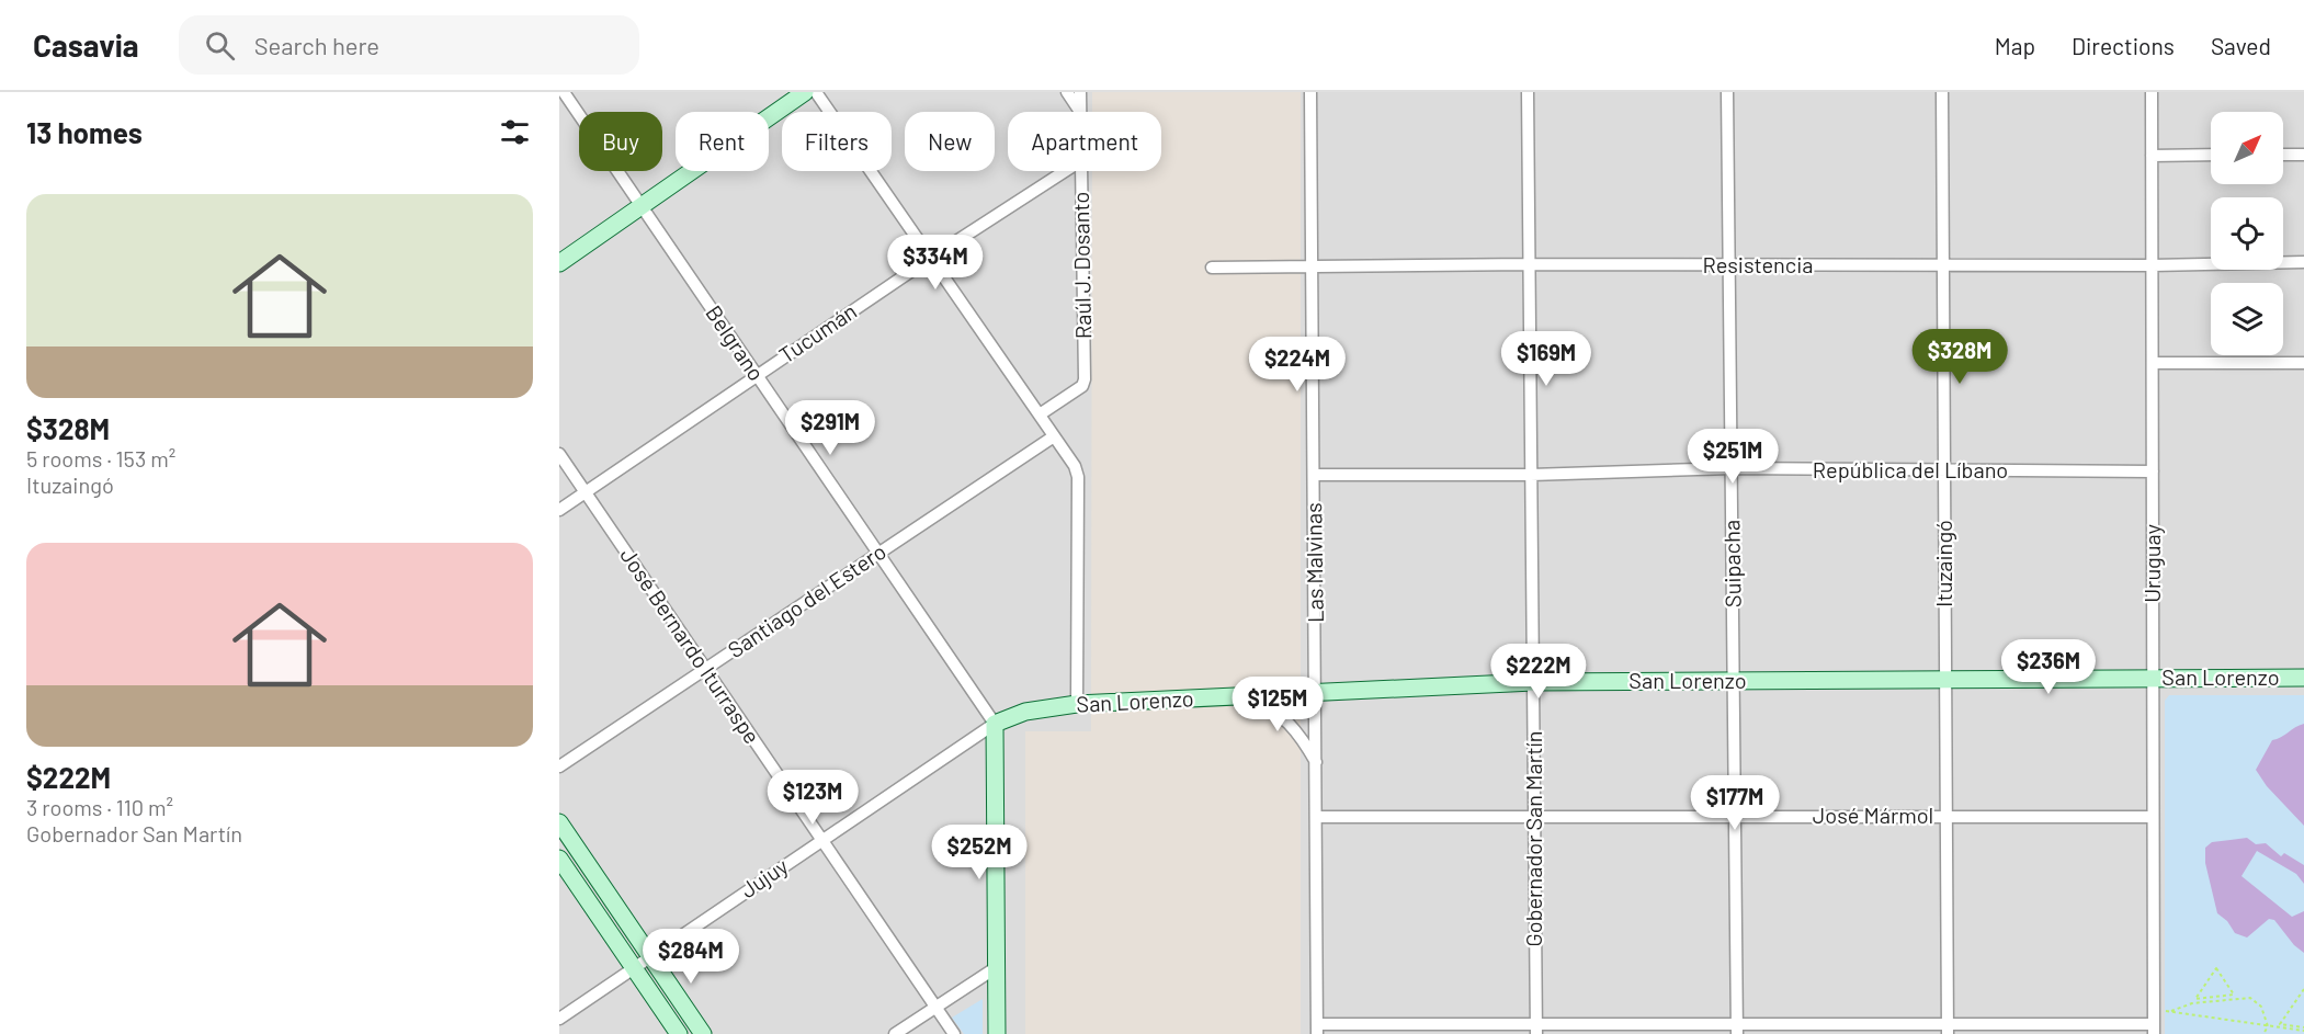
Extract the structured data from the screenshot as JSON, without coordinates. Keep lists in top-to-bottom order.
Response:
{
  "streets": {
    "main road": ["San Lorenzo"],
    "street": [
      "Raúl J. Dosanto",
      "Resistencia",
      "Tucumán",
      "Belgrano",
      "República del Líbano",
      "Las Malvinas",
      "Suipacha",
      "Ituzaingó",
      "Uruguay",
      "Santiago del Estero",
      "José Bernardo Iturraspe",
      "José Mármol",
      "Gobernador San Martín",
      "Jujuy"
    ]
  },
  "crossings": [
    ["Resistencia", "Las Malvinas"],
    ["Resistencia", "Suipacha"],
    ["Resistencia", "Ituzaingó"],
    ["Resistencia", "Uruguay"],
    ["Resistencia", "Gobernador San Martín"],
    ["Tucumán", "Belgrano"],
    ["Tucumán", "José Bernardo Iturraspe"],
    ["Belgrano", "Santiago del Estero"],
    ["Belgrano", "San Lorenzo"],
    ["Belgrano", "Jujuy"],
    ["República del Líbano", "Las Malvinas"],
    ["República del Líbano", "Suipacha"],
    ["República del Líbano", "Ituzaingó"],
    ["República del Líbano", "Uruguay"],
    ["República del Líbano", "Gobernador San Martín"],
    ["Las Malvinas", "San Lorenzo"],
    ["Las Malvinas", "José Mármol"],
    ["Suipacha", "San Lorenzo"],
    ["Suipacha", "José Mármol"],
    ["Ituzaingó", "San Lorenzo"],
    ["Ituzaingó", "José Mármol"],
    ["Uruguay", "San Lorenzo"],
    ["Uruguay", "José Mármol"],
    ["Santiago del Estero", "José Bernardo Iturraspe"],
    ["José Bernardo Iturraspe", "Jujuy"],
    ["San Lorenzo", "Gobernador San Martín"],
    ["San Lorenzo", "Jujuy"],
    ["José Mármol", "Gobernador San Martín"]
  ],
  "north": "top right",
  "page": {
    "header": "Casavia",
    "search": "Search here",
    "nav": ["Map", "Directions", "Saved"],
    "heading": "13 homes",
    "chip": [
      "Buy",
      "Rent",
      "Filters",
      "New",
      "Apartment"
    ],
    "list": [
      {
        "name": "$328M",
        "note": "5 rooms · 153 m² · Ituzaingó"
      },
      {
        "name": "$222M",
        "note": "3 rooms · 110 m² · Gobernador San Martín"
      }
    ],
    "price": [
      "$334M",
      "$328M",
      "$169M",
      "$224M",
      "$291M",
      "$251M",
      "$236M",
      "$222M",
      "$125M",
      "$123M",
      "$177M",
      "$252M",
      "$284M"
    ]
  }
}
